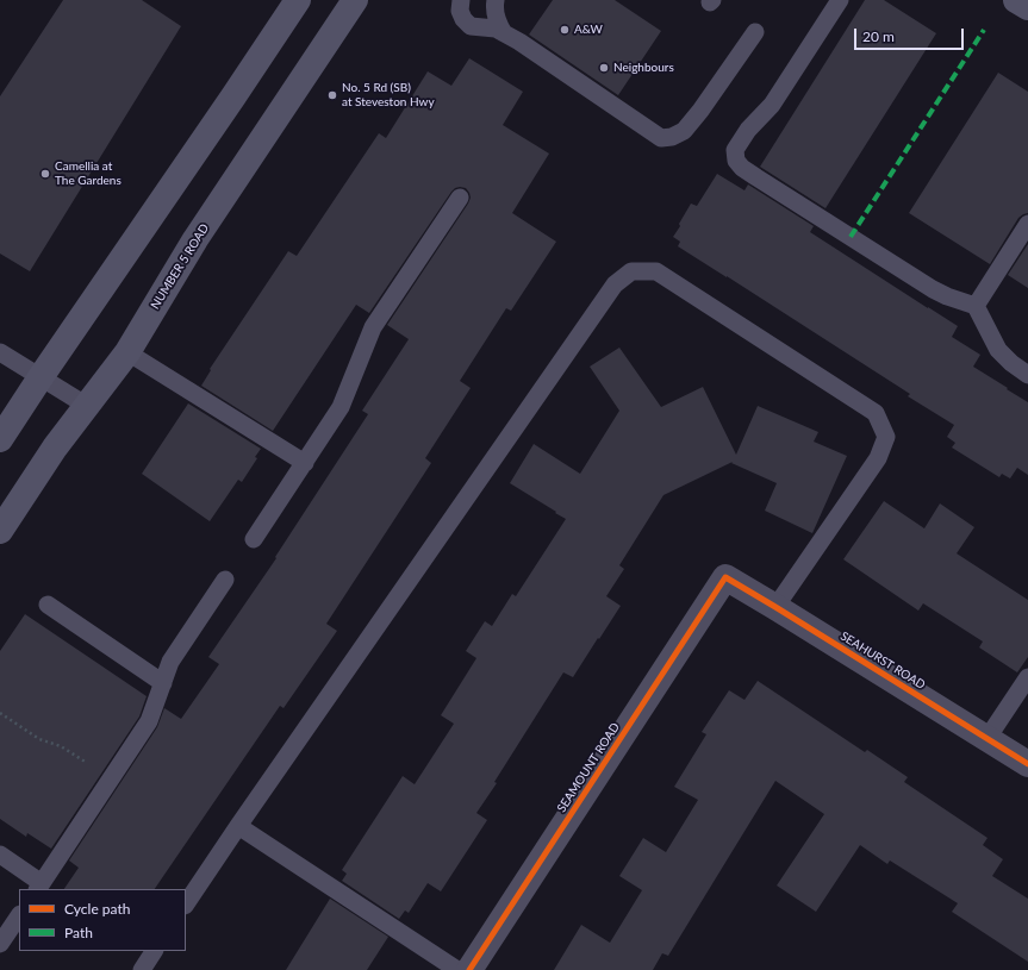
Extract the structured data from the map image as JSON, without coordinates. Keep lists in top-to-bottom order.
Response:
{
  "streets": {
    "main road": ["NUMBER 5 ROAD"],
    "street": ["SEAHURST ROAD", "SEAMOUNT ROAD"]
  },
  "crossings": [
    ["SEAHURST ROAD", "SEAMOUNT ROAD"]
  ],
  "places": [
    "A&W",
    "Neighbours",
    "No. 5 Rd (SB) at Steveston Hwy",
    "Camellia at The Gardens"
  ],
  "legend": ["Cycle path", "Path"],
  "scale_bar": "20 m"
}
